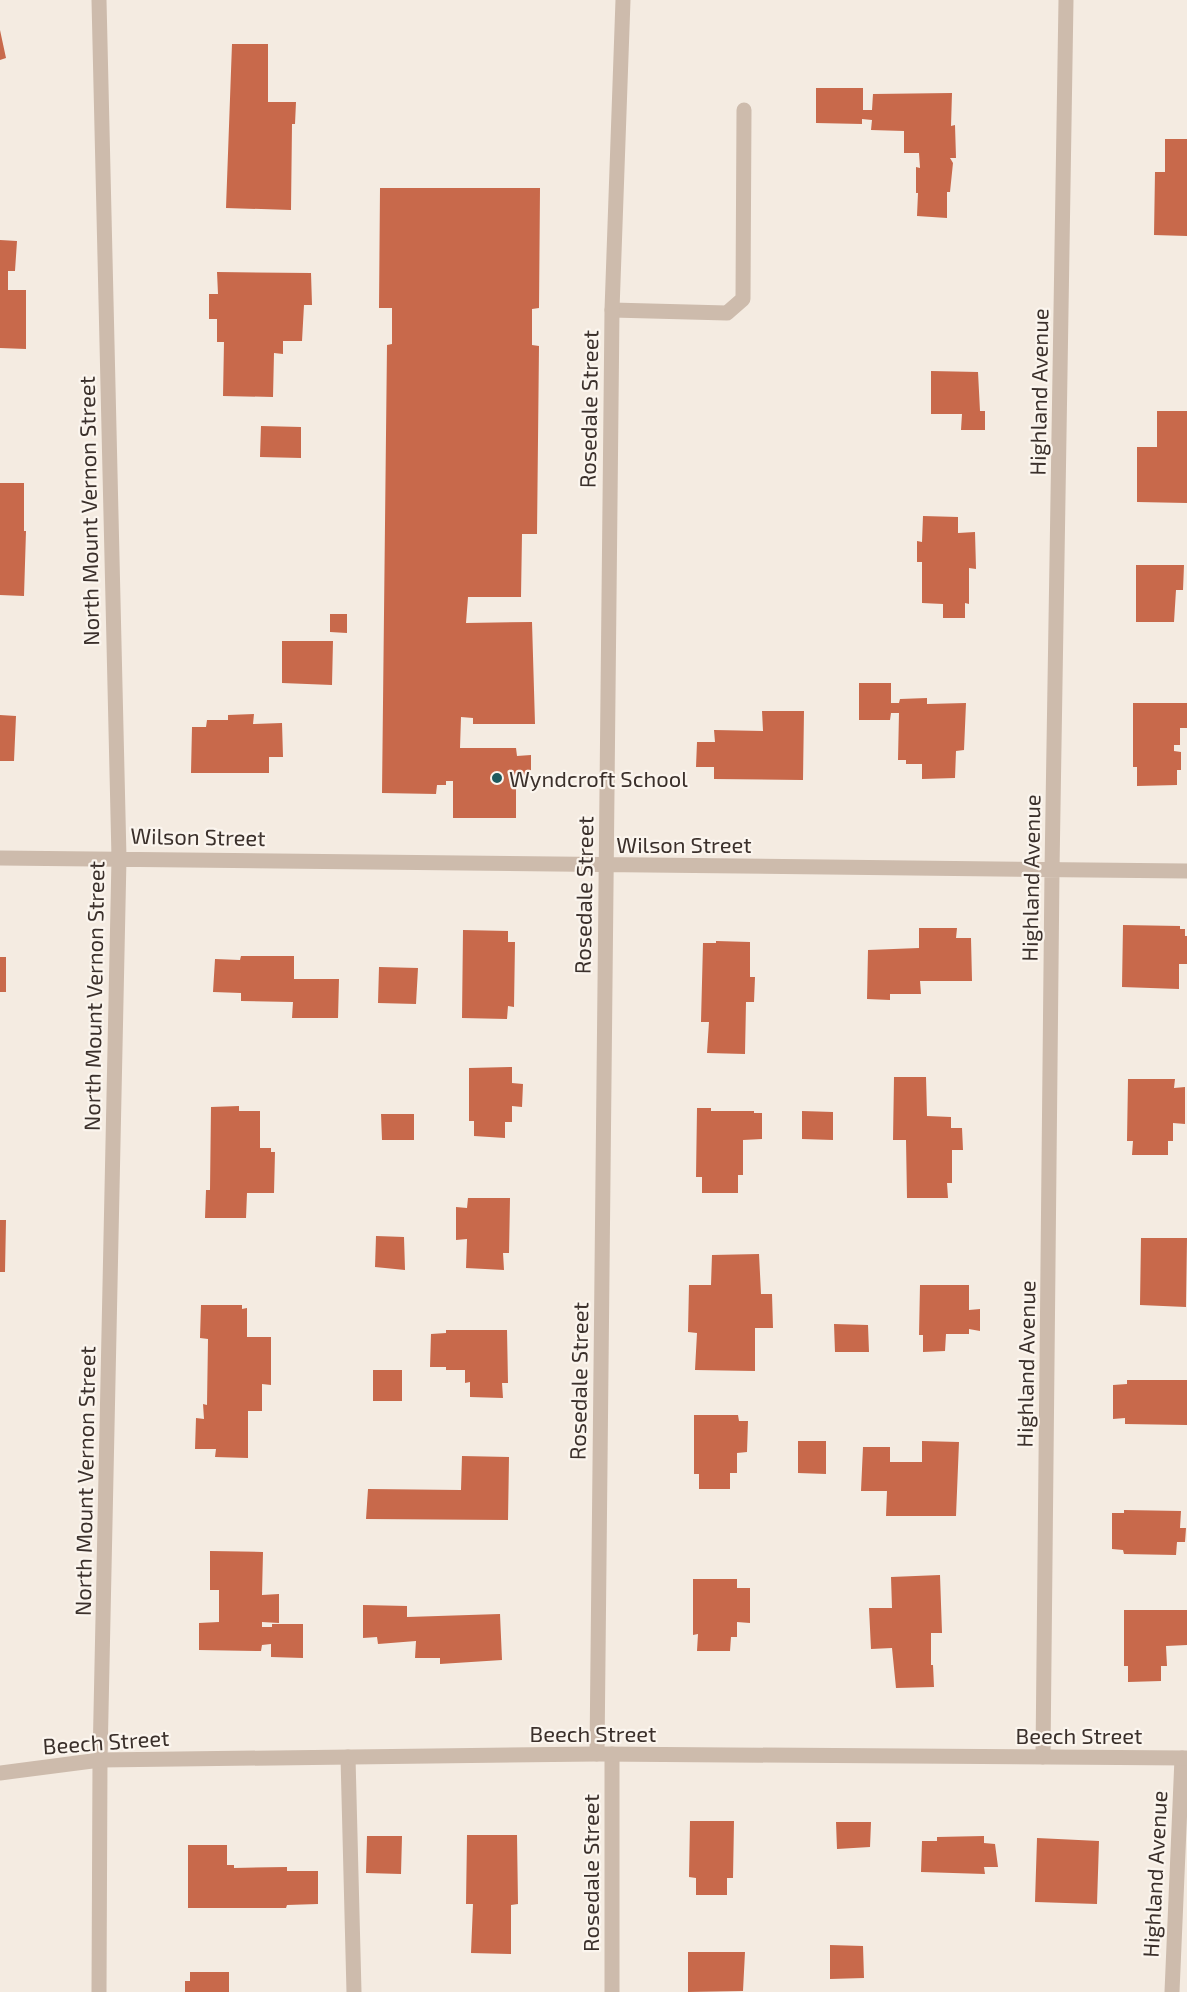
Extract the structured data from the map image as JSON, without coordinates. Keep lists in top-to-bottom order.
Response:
{
  "streets": {
    "street": [
      "Highland Avenue",
      "Rosedale Street",
      "North Mount Vernon Street",
      "Wilson Street",
      "Beech Street"
    ]
  },
  "crossings": [
    ["Highland Avenue", "Wilson Street"],
    ["Highland Avenue", "Beech Street"],
    ["Rosedale Street", "Wilson Street"],
    ["Rosedale Street", "Beech Street"],
    ["North Mount Vernon Street", "Wilson Street"],
    ["North Mount Vernon Street", "Beech Street"]
  ],
  "places": ["Wyndcroft School"]
}
